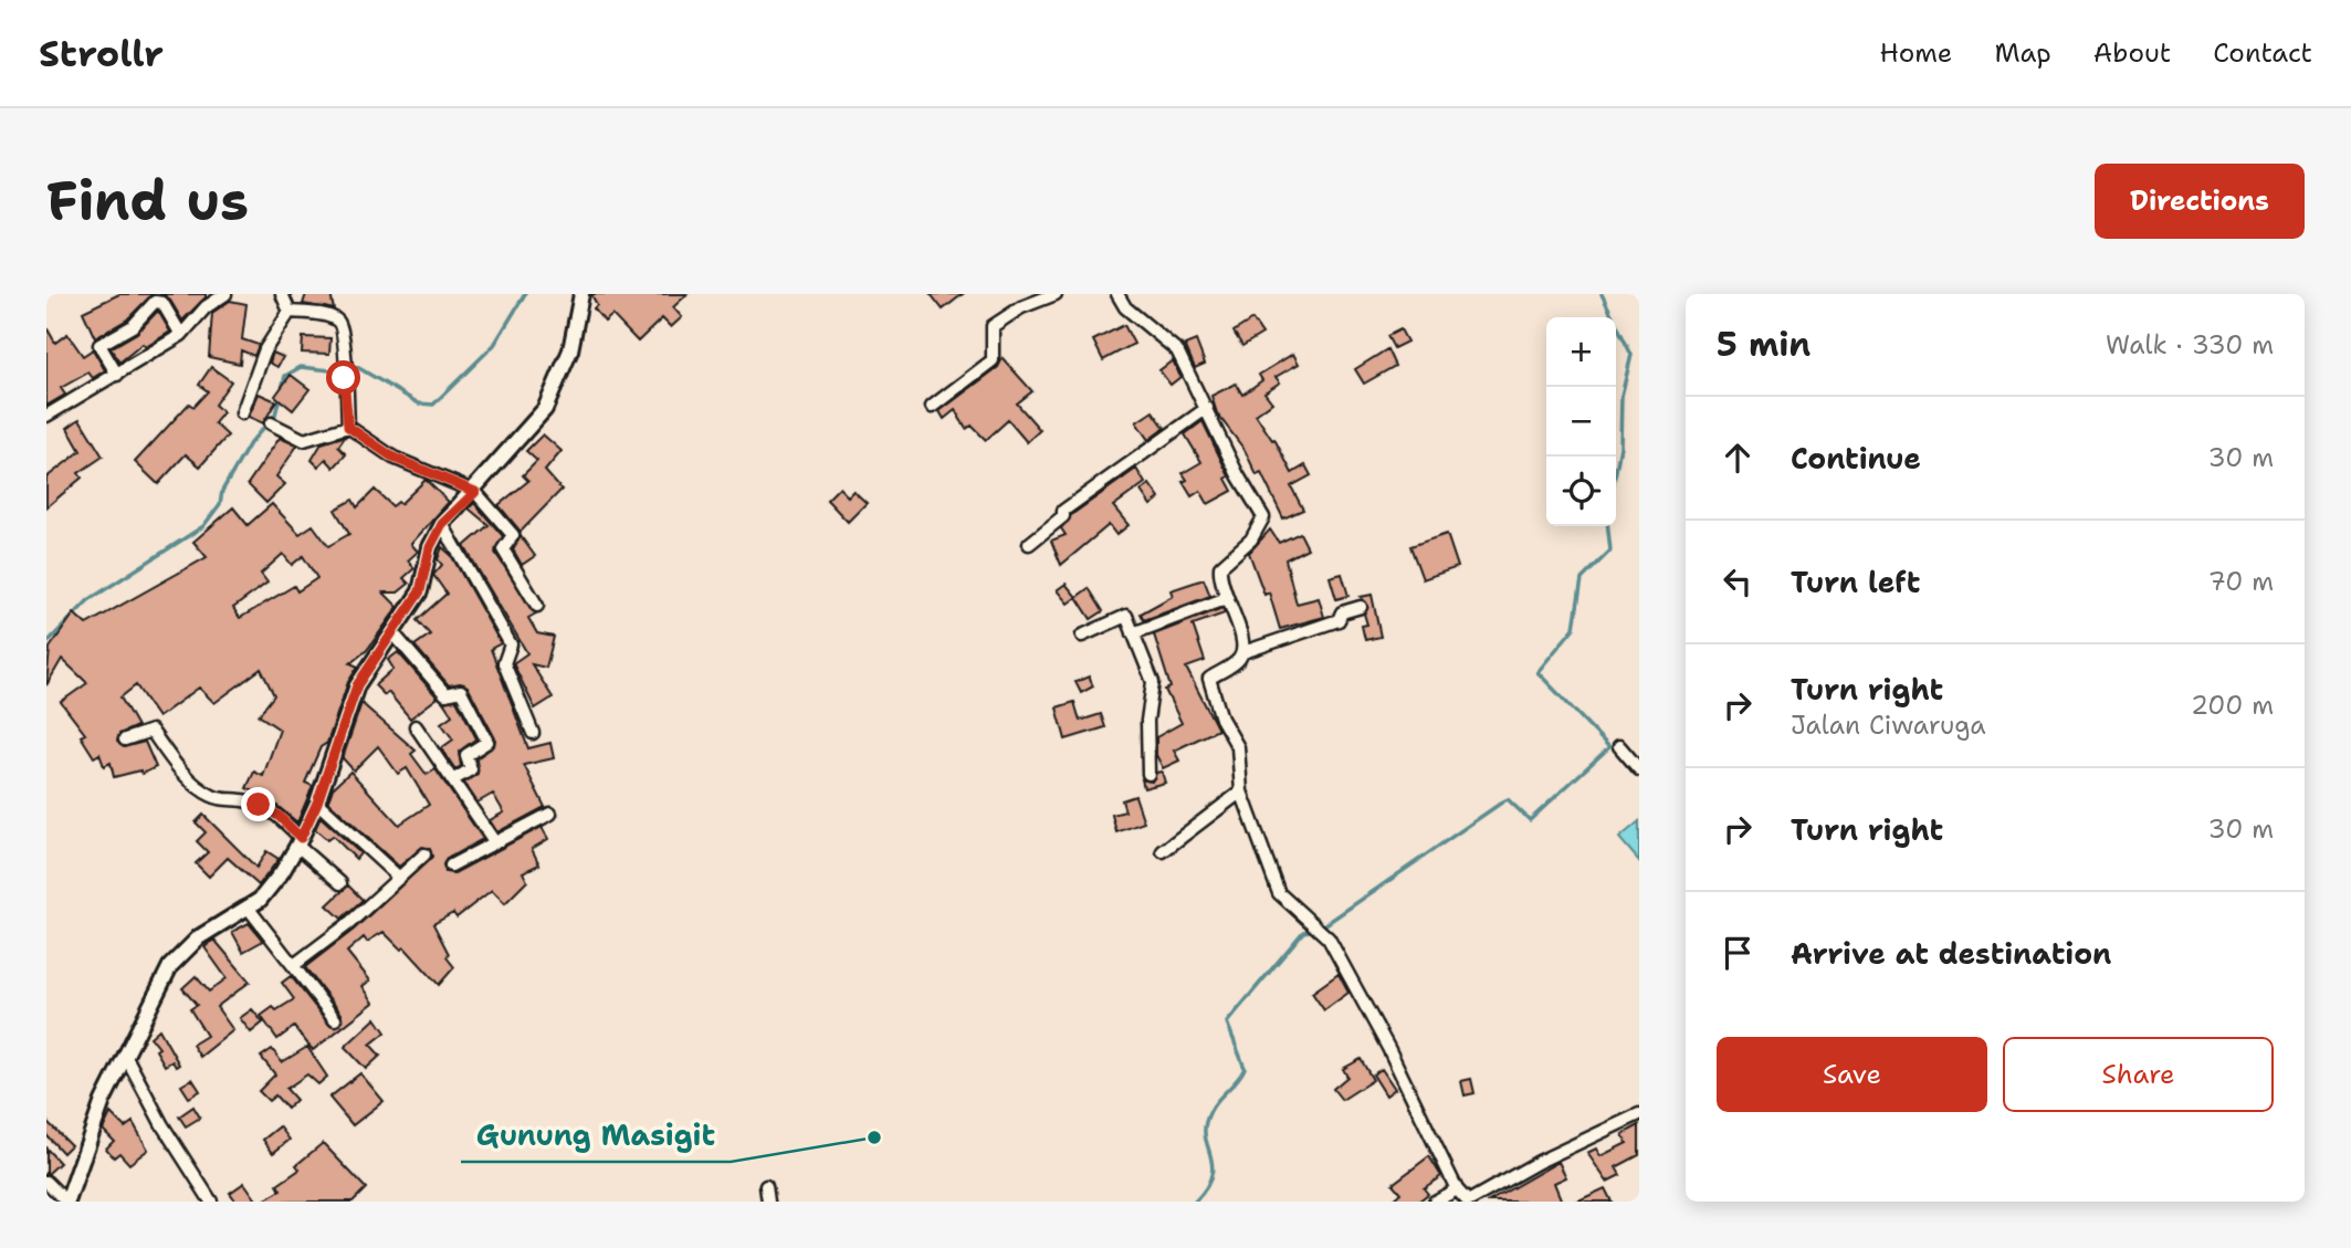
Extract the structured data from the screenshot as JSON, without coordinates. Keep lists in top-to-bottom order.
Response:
{
  "places": ["Gunung Masigit"],
  "page": {
    "header": "Strollr",
    "nav": [
      "Home",
      "Map",
      "About",
      "Contact"
    ],
    "buttons": [
      "Directions",
      ["Save", "Share"]
    ],
    "title": "Find us",
    "heading": ["5 min", "Walk · 330 m"],
    "map_buttons": ["+", "−"],
    "list": [
      ["Continue", "30 m"],
      ["Turn left", "70 m"],
      ["Turn right", "Jalan Ciwaruga", "200 m"],
      ["Turn right", "30 m"],
      "Arrive at destination"
    ]
  }
}
